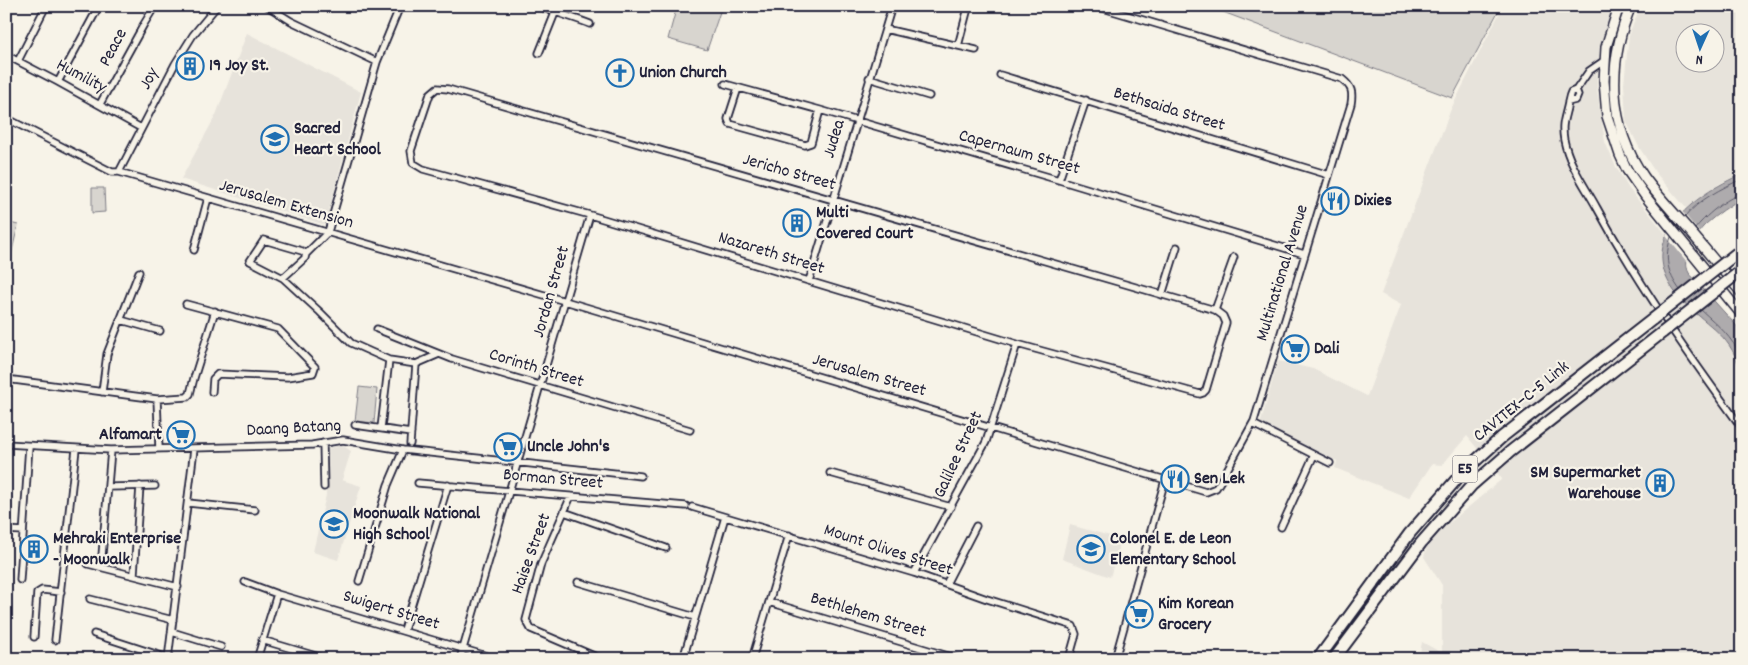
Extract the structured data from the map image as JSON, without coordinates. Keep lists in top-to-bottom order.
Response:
{
  "streets": {
    "highway": ["CAVITEX–C-5 Link", "E5"],
    "street": [
      "Peace",
      "Humility",
      "Joy",
      "Bethsaida Street",
      "Judea",
      "Capernaum Street",
      "Jericho Street",
      "Jerusalem Extension",
      "Nazareth Street",
      "Multinational Avenue",
      "Jordan Street",
      "Corinth Street",
      "Jerusalem Street",
      "Daang Batang",
      "Galilee Street",
      "Borman Street",
      "Mount Olives Street",
      "Haise Street",
      "Swigert Street",
      "Bethlehem Street"
    ]
  },
  "crossings": [
    ["Peace", "Humility"],
    ["Humility", "Joy"],
    ["Joy", "Jerusalem Extension"],
    ["Bethsaida Street", "Multinational Avenue"],
    ["Judea", "Capernaum Street"],
    ["Judea", "Jericho Street"],
    ["Judea", "Nazareth Street"],
    ["Capernaum Street", "Multinational Avenue"],
    ["Jericho Street", "Nazareth Street"],
    ["Jerusalem Extension", "Jordan Street"],
    ["Jerusalem Extension", "Jerusalem Street"],
    ["Nazareth Street", "Jordan Street"],
    ["Nazareth Street", "Galilee Street"],
    ["Multinational Avenue", "Jerusalem Street"],
    ["Jordan Street", "Corinth Street"],
    ["Jordan Street", "Jerusalem Street"],
    ["Jordan Street", "Daang Batang"],
    ["Jordan Street", "Borman Street"],
    ["Jordan Street", "Swigert Street"],
    ["Jerusalem Street", "Galilee Street"],
    ["Galilee Street", "Mount Olives Street"],
    ["Borman Street", "Mount Olives Street"],
    ["Borman Street", "Haise Street"]
  ],
  "places": {
    "building": [
      "19 Joy St.",
      "Multi Covered Court",
      "SM Supermarket Warehouse",
      "Mehraki Enterprise - Moonwalk"
    ],
    "church": ["Union Church"],
    "school or university": ["Sacred Heart School", "Moonwalk National High School", "Colonel E. de Leon Elementary School"],
    "restaurant": ["Dixies", "Sen Lek"],
    "supermarket": [
      "Dali",
      "Alfamart",
      "Uncle John's",
      "Kim Korean Grocery"
    ]
  },
  "north": "bottom"
}
